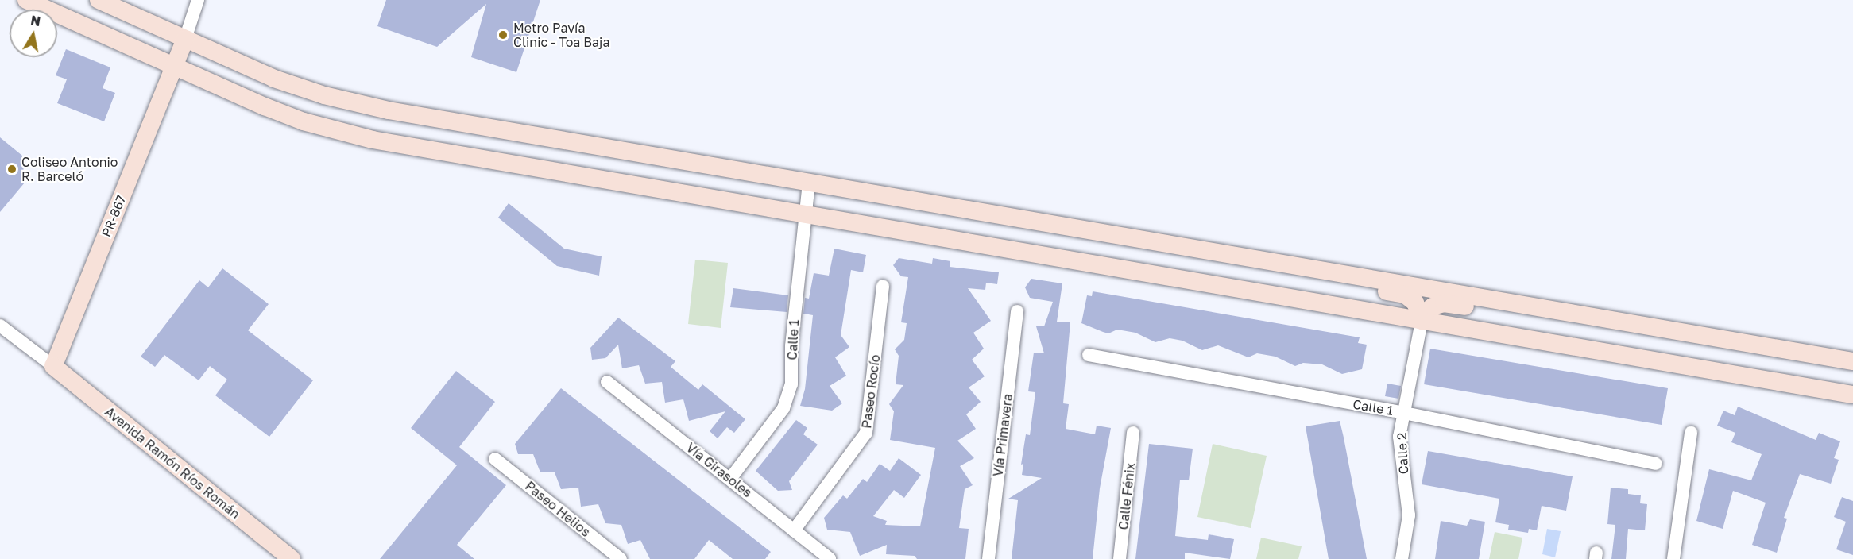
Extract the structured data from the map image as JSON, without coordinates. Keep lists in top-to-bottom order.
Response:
{
  "streets": {
    "street": [
      "PR-867",
      "Calle 1",
      "Paseo Rocío",
      "Vía Primavera",
      "Calle 2",
      "Avenida Ramón Ríos Román",
      "Vía Girasoles",
      "Calle Fénix",
      "Paseo Helios"
    ]
  },
  "crossings": [
    ["PR-867", "Avenida Ramón Ríos Román"],
    ["Calle 1", "Calle 2"],
    ["Calle 1", "Vía Girasoles"],
    ["Paseo Rocío", "Vía Girasoles"]
  ],
  "places": ["Metro Pavía Clinic - Toa Baja", "Coliseo Antonio R. Barceló"],
  "north": "top"
}
